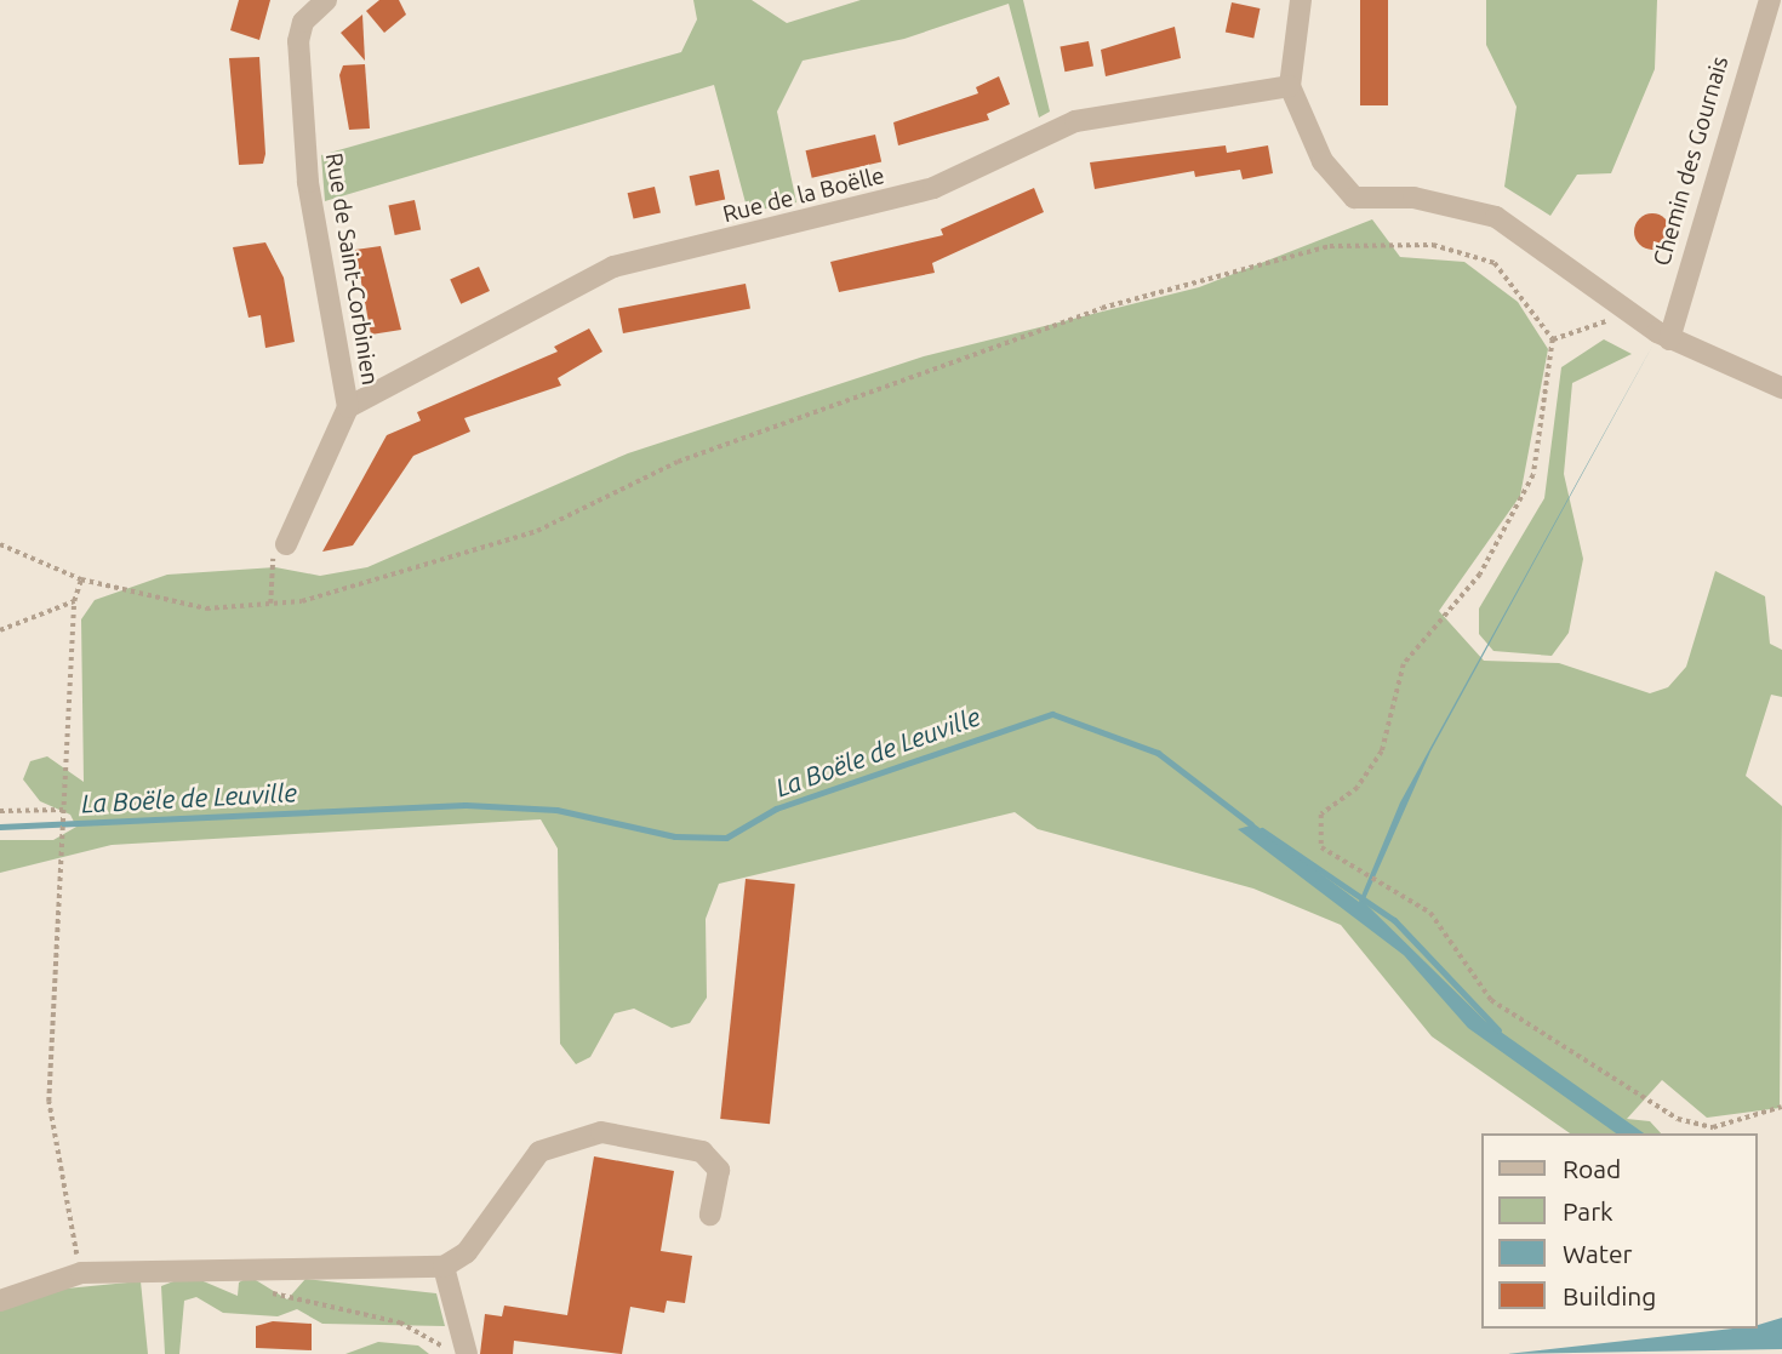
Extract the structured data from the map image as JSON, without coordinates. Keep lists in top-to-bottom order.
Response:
{
  "streets": {
    "street": ["Chemin des Gournais", "Rue de la Boëlle", "Rue de Saint-Corbinien"]
  },
  "crossings": [
    ["Rue de la Boëlle", "Rue de Saint-Corbinien"]
  ],
  "water": ["La Boële de Leuville"],
  "legend": [
    "Road",
    "Park",
    "Water",
    "Building"
  ]
}
